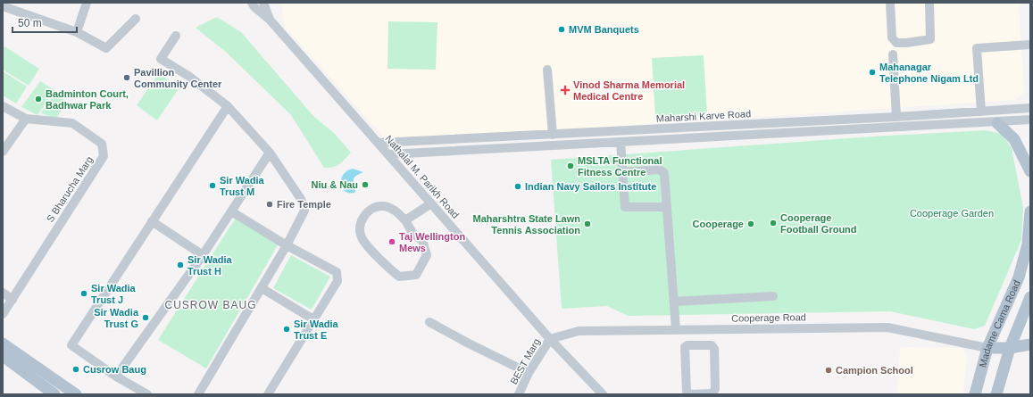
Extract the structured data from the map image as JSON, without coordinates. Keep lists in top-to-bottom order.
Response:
{
  "streets": {
    "main road": ["Madame Cama Road"],
    "street": [
      "Maharshi Karve Road",
      "Nathalal M. Parikh Road",
      "S Bharucha Marg",
      "Cooperage Road",
      "BEST Marg"
    ]
  },
  "crossings": [
    ["Maharshi Karve Road", "Nathalal M. Parikh Road"],
    ["Nathalal M. Parikh Road", "Cooperage Road"],
    ["Nathalal M. Parikh Road", "BEST Marg"],
    ["Cooperage Road", "Madame Cama Road"],
    ["Cooperage Road", "BEST Marg"]
  ],
  "districts": ["CUSROW BAUG"],
  "parks": ["Cooperage Garden"],
  "places": {
    "other": [
      "MVM Banquets",
      "Mahanagar Telephone Nigam Ltd",
      "Pavillion Community Center",
      "Badminton Court, Badhwar Park",
      "MSLTA Functional Fitness Centre",
      "Niu & Nau",
      "Sir Wadia Trust M",
      "Indian Navy Sailors Institute",
      "Fire Temple",
      "Cooperage Football Ground",
      "Maharshtra State Lawn Tennis Association",
      "Cooperage",
      "Taj Wellington Mews",
      "Sir Wadia Trust H",
      "Sir Wadia Trust J",
      "Sir Wadia Trust G",
      "Sir Wadia Trust E",
      "Cusrow Baug",
      "Campion School"
    ],
    "health": ["Vinod Sharma Memorial Medical Centre"]
  },
  "scale_bar": "50 m"
}
